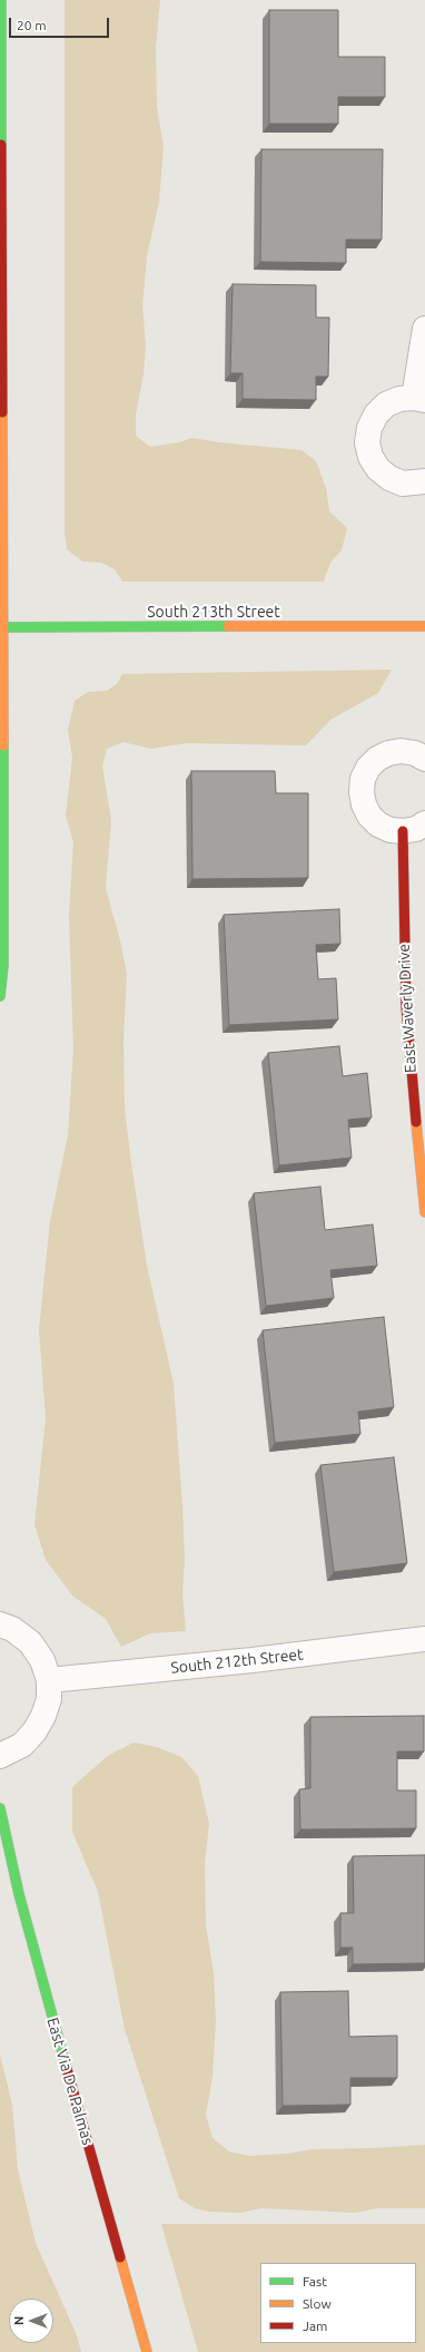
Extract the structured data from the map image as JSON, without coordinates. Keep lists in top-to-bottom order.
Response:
{
  "streets": {
    "street": [
      "South 213th Street",
      "East Waverly Drive",
      "South 212th Street",
      "East Via De Palmas"
    ]
  },
  "legend": ["Fast", "Slow", "Jam"],
  "scale_bar": "20 m",
  "north": "left"
}
